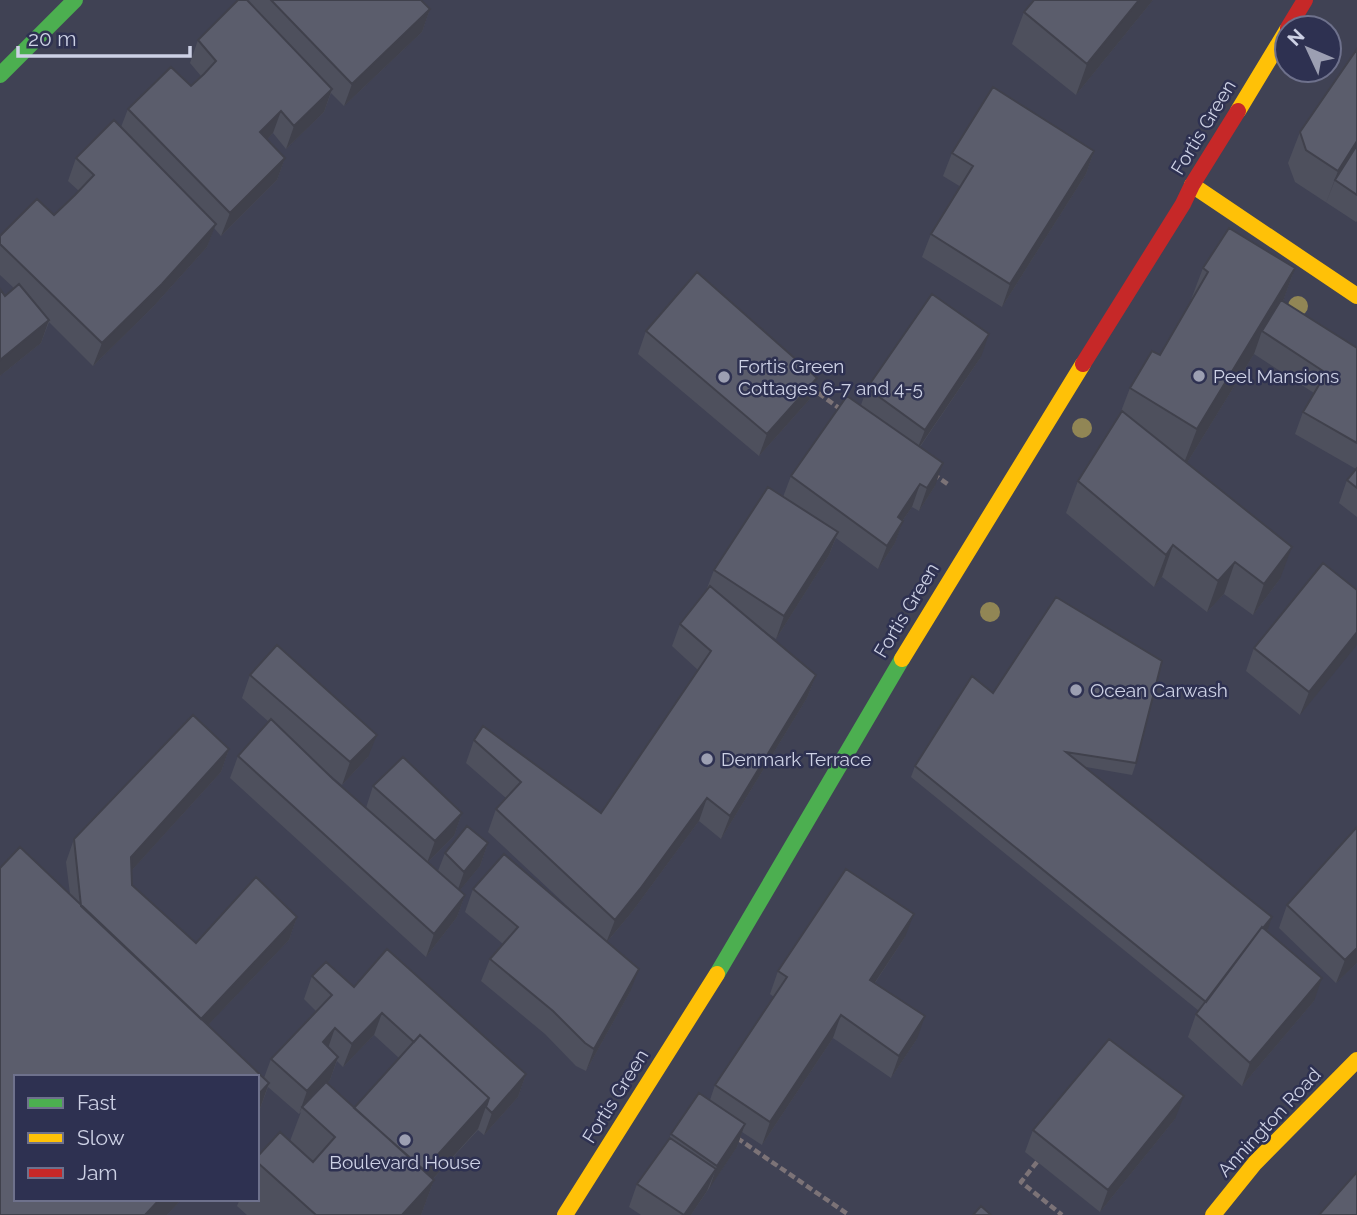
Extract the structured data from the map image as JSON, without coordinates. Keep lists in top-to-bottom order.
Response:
{
  "streets": {
    "main road": ["Fortis Green", "Annington Road"]
  },
  "places": [
    "Peel Mansions",
    "Fortis Green Cottages 6-7 and 4-5",
    "Ocean Carwash",
    "Denmark Terrace",
    "Boulevard House"
  ],
  "legend": ["Fast", "Slow", "Jam"],
  "scale_bar": "20 m",
  "north": "top left"
}
